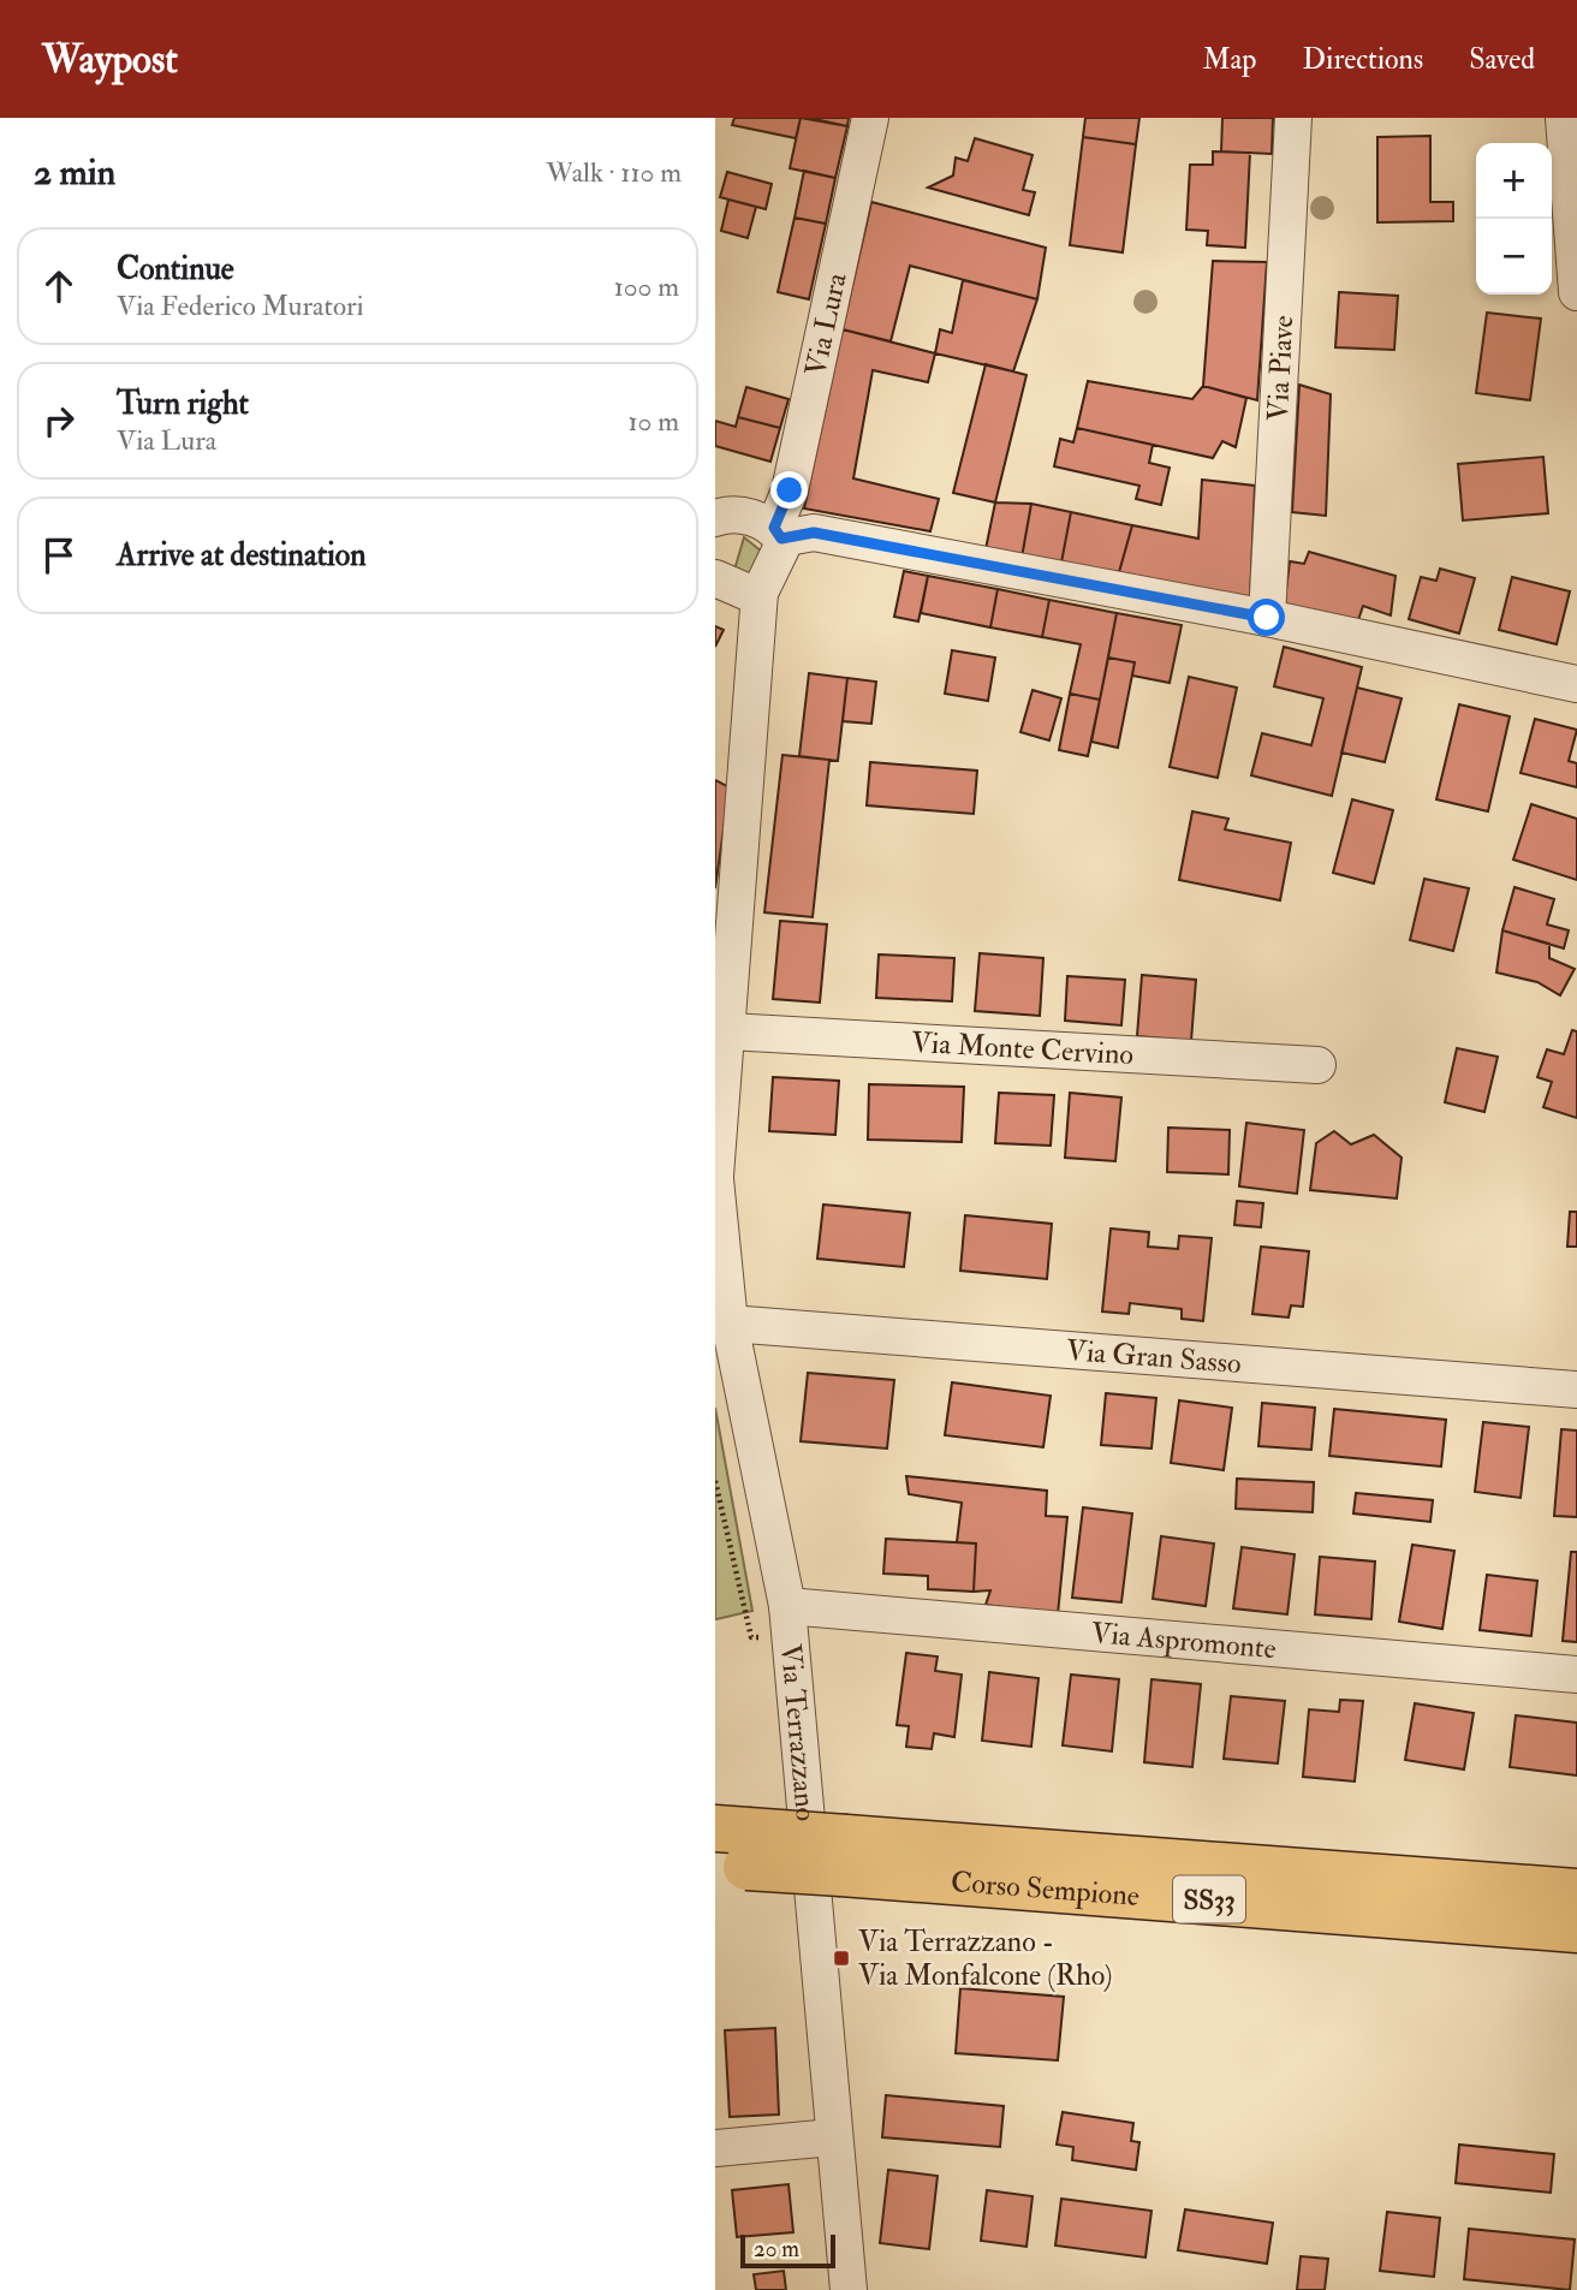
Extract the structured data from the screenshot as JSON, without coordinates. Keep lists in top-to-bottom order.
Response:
{
  "streets": {
    "highway": ["Corso Sempione", "SS33"],
    "street": [
      "Via Lura",
      "Via Piave",
      "Via Monte Cervino",
      "Via Gran Sasso",
      "Via Aspromonte",
      "Via Terrazzano"
    ]
  },
  "crossings": [
    ["Via Lura", "Via Terrazzano"],
    ["Via Monte Cervino", "Via Terrazzano"],
    ["Via Gran Sasso", "Via Terrazzano"],
    ["Via Aspromonte", "Via Terrazzano"]
  ],
  "places": {
    "transit": ["Via Terrazzano - Via Monfalcone (Rho)"]
  },
  "scale_bar": "20 m",
  "page": {
    "header": "Waypost",
    "nav": ["Map", "Directions", "Saved"],
    "heading": ["2 min", "Walk · 110 m"],
    "map_buttons": ["+", "−"],
    "list": [
      ["Continue", "Via Federico Muratori", "100 m"],
      ["Turn right", "Via Lura", "10 m"],
      "Arrive at destination"
    ],
    "scale": "20 m"
  }
}
